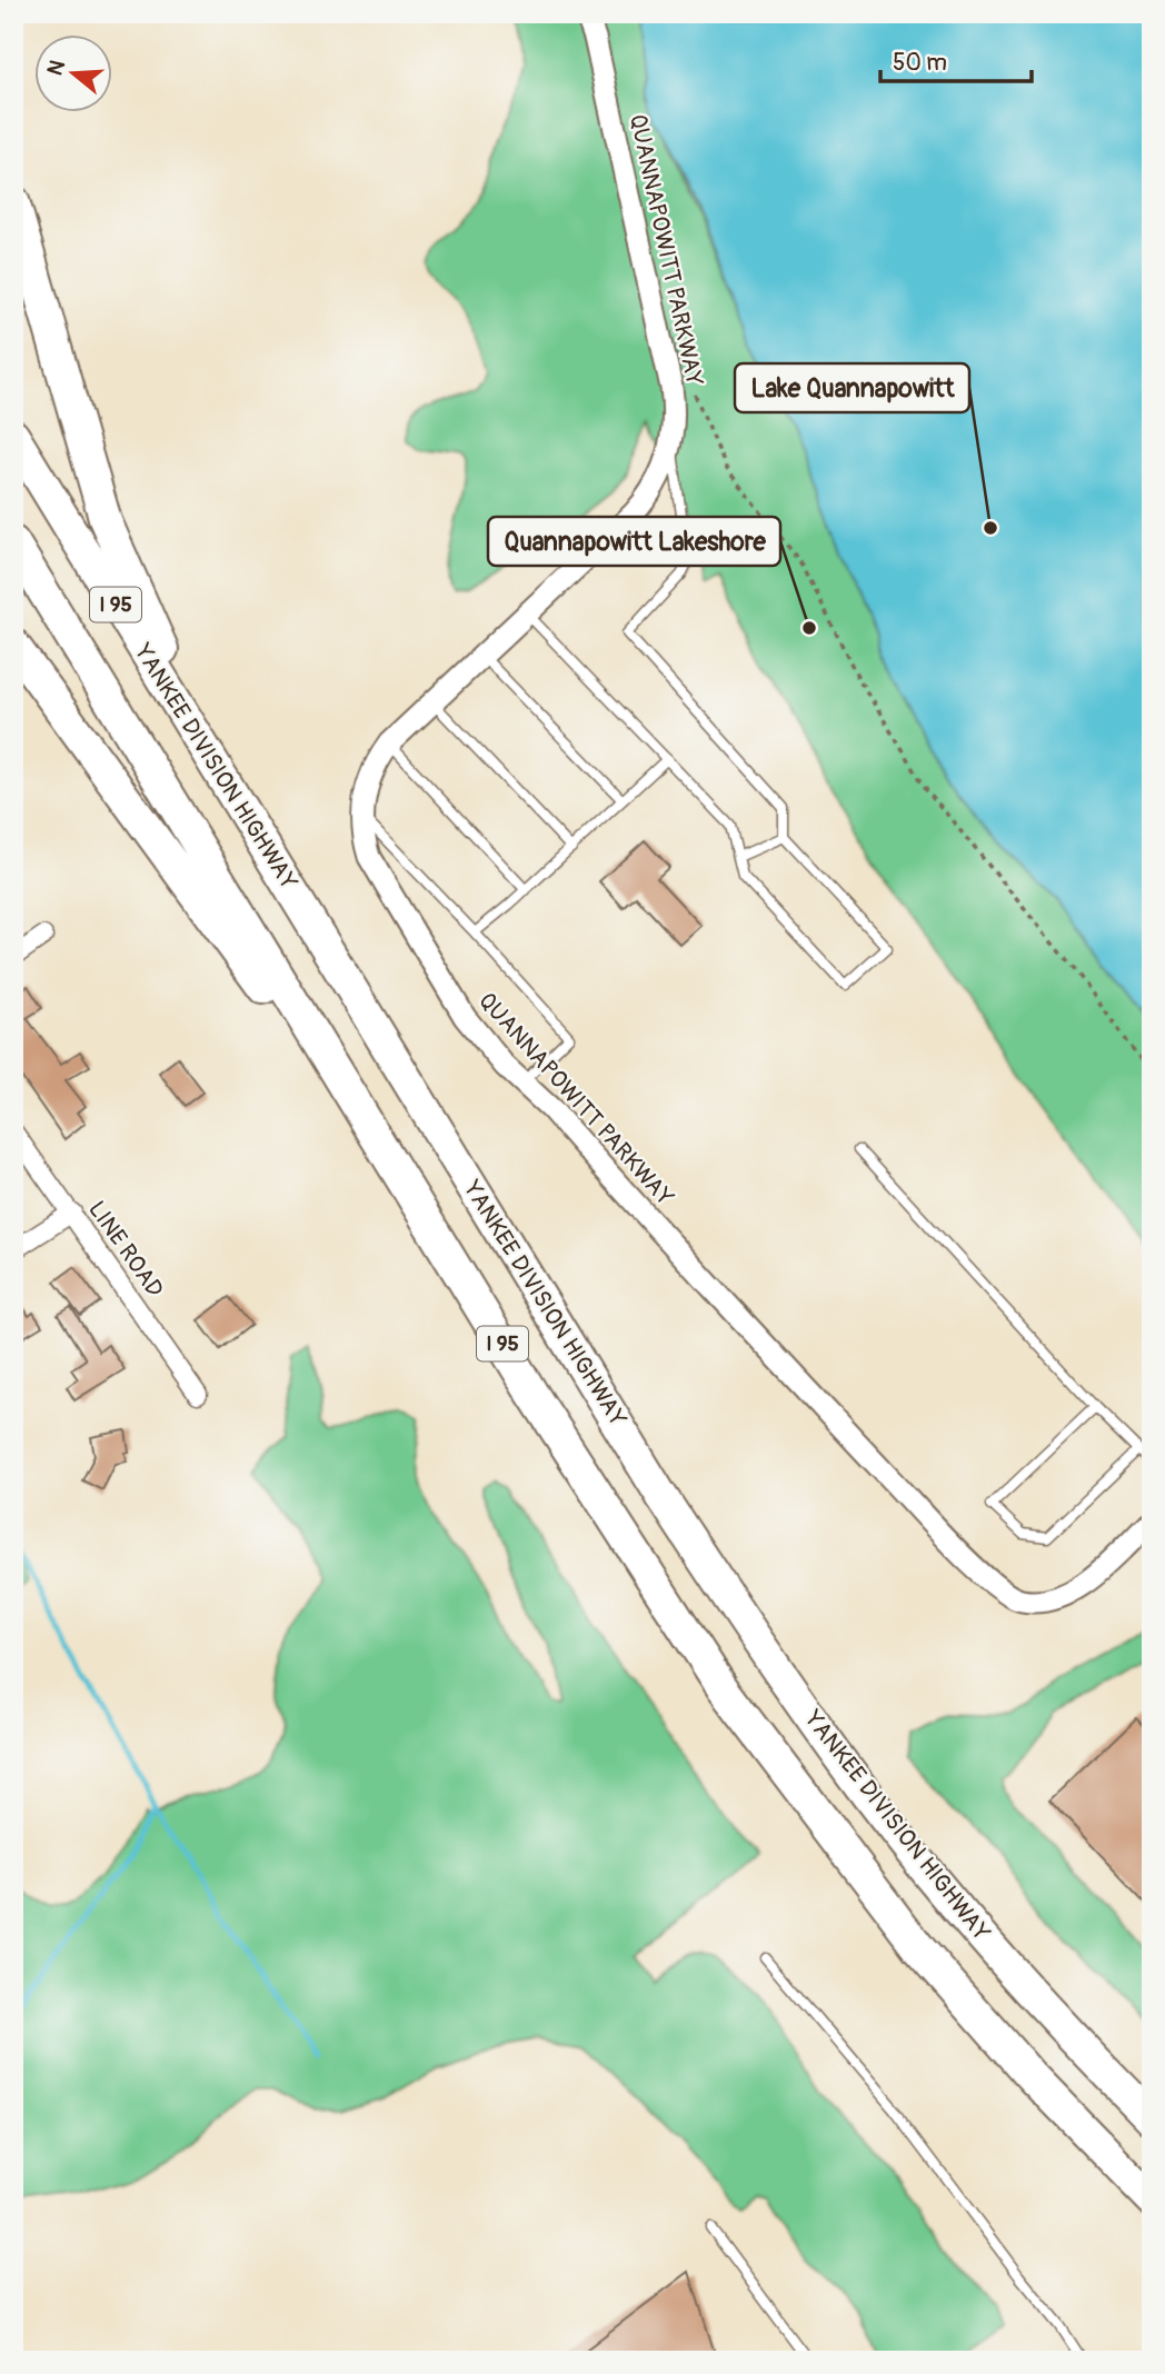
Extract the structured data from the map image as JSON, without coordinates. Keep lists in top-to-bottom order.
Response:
{
  "streets": {
    "highway": ["I 95", "YANKEE DIVISION HIGHWAY"],
    "street": ["QUANNAPOWITT PARKWAY", "LINE ROAD"]
  },
  "places": ["Lake Quannapowitt", "Quannapowitt Lakeshore"],
  "scale_bar": "50 m",
  "north": "left"
}
